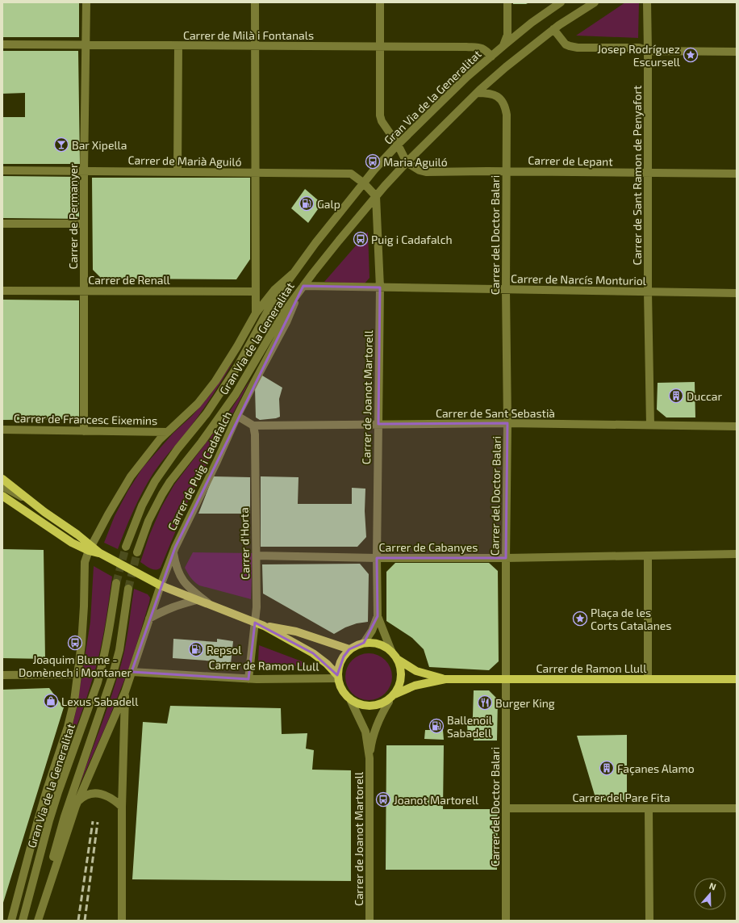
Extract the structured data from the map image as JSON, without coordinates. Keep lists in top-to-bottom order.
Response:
{
  "streets": {
    "main road": ["Carrer de Ramon Llull"],
    "street": [
      "Carrer de Milà i Fontanals",
      "Gran Via de la Generalitat",
      "Carrer de Marià Aguiló",
      "Carrer de Lepant",
      "Carrer de Sant Ramon de Penyafort",
      "Carrer de Permanyer",
      "Carrer del Doctor Balari",
      "Carrer de Renall",
      "Carrer de Narcís Monturiol",
      "Carrer de Joanot Martorell",
      "Carrer de Sant Sebastià",
      "Carrer de Francesc Eixemins",
      "Carrer de Puig i Cadafalch",
      "Carrer d'Horta",
      "Carrer de Cabanyes",
      "Carrer del Pare Fita"
    ]
  },
  "crossings": [
    ["Carrer de Milà i Fontanals", "Gran Via de la Generalitat"],
    ["Carrer de Milà i Fontanals", "Carrer de Permanyer"],
    ["Gran Via de la Generalitat", "Carrer de Marià Aguiló"],
    ["Gran Via de la Generalitat", "Carrer de Lepant"],
    ["Gran Via de la Generalitat", "Carrer del Doctor Balari"],
    ["Gran Via de la Generalitat", "Carrer de Narcís Monturiol"],
    ["Gran Via de la Generalitat", "Carrer de Joanot Martorell"],
    ["Gran Via de la Generalitat", "Carrer de Puig i Cadafalch"],
    ["Carrer de Marià Aguiló", "Carrer de Permanyer"],
    ["Carrer de Lepant", "Carrer de Sant Ramon de Penyafort"],
    ["Carrer de Lepant", "Carrer del Doctor Balari"],
    ["Carrer de Sant Ramon de Penyafort", "Carrer de Narcís Monturiol"],
    ["Carrer de Sant Ramon de Penyafort", "Carrer de Sant Sebastià"],
    ["Carrer de Permanyer", "Carrer de Renall"],
    ["Carrer de Permanyer", "Carrer de Francesc Eixemins"],
    ["Carrer del Doctor Balari", "Carrer de Narcís Monturiol"],
    ["Carrer del Doctor Balari", "Carrer de Sant Sebastià"],
    ["Carrer del Doctor Balari", "Carrer de Cabanyes"],
    ["Carrer del Doctor Balari", "Carrer de Ramon Llull"],
    ["Carrer del Doctor Balari", "Carrer del Pare Fita"],
    ["Carrer de Narcís Monturiol", "Carrer de Joanot Martorell"],
    ["Carrer de Joanot Martorell", "Carrer de Sant Sebastià"],
    ["Carrer de Joanot Martorell", "Carrer de Cabanyes"],
    ["Carrer de Joanot Martorell", "Carrer de Ramon Llull"],
    ["Carrer de Sant Sebastià", "Carrer d'Horta"],
    ["Carrer de Puig i Cadafalch", "Carrer de Ramon Llull"],
    ["Carrer d'Horta", "Carrer de Cabanyes"],
    ["Carrer d'Horta", "Carrer de Ramon Llull"]
  ],
  "places": {
    "place": ["Josep Rodríguez Escursell", "Plaça de les Corts Catalanes"],
    "bar": ["Bar Xipella"],
    "bus stop": [
      "Maria Aguiló",
      "Puig i Cadafalch",
      "Joaquim Blume - Domènech i Montaner",
      "Joanot Martorell"
    ],
    "fuel station": ["Galp", "Repsol", "Ballenoil Sabadell"],
    "building": ["Duccar", "Façanes Alamo"],
    "shop": ["Lexus Sabadell"],
    "restaurant": ["Burger King"]
  },
  "north": "top"
}
